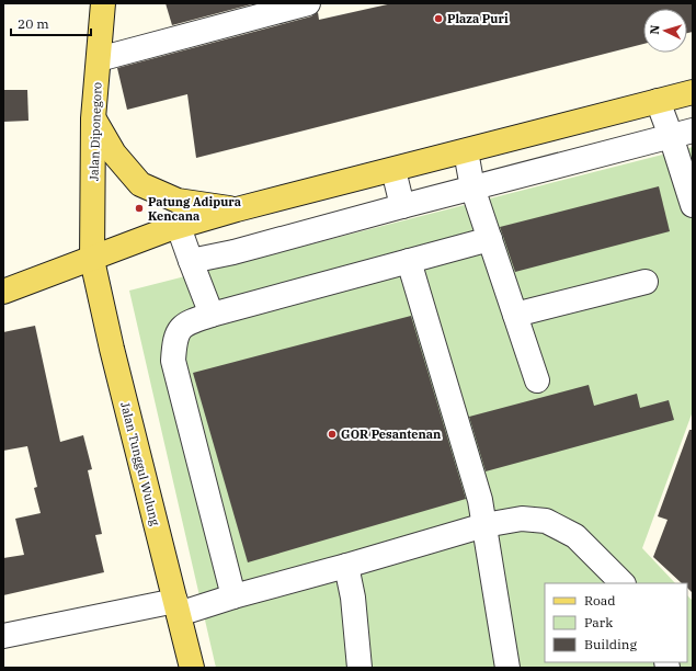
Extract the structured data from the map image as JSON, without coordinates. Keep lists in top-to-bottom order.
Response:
{
  "streets": {
    "main road": ["Jalan Diponegoro", "Jalan Tunggul Wulung"]
  },
  "crossings": [
    ["Jalan Diponegoro", "Jalan Tunggul Wulung"]
  ],
  "places": ["Plaza Puri", "Patung Adipura Kencana", "GOR Pesantenan"],
  "legend": ["Road", "Park", "Building"],
  "scale_bar": "20 m",
  "north": "left"
}
